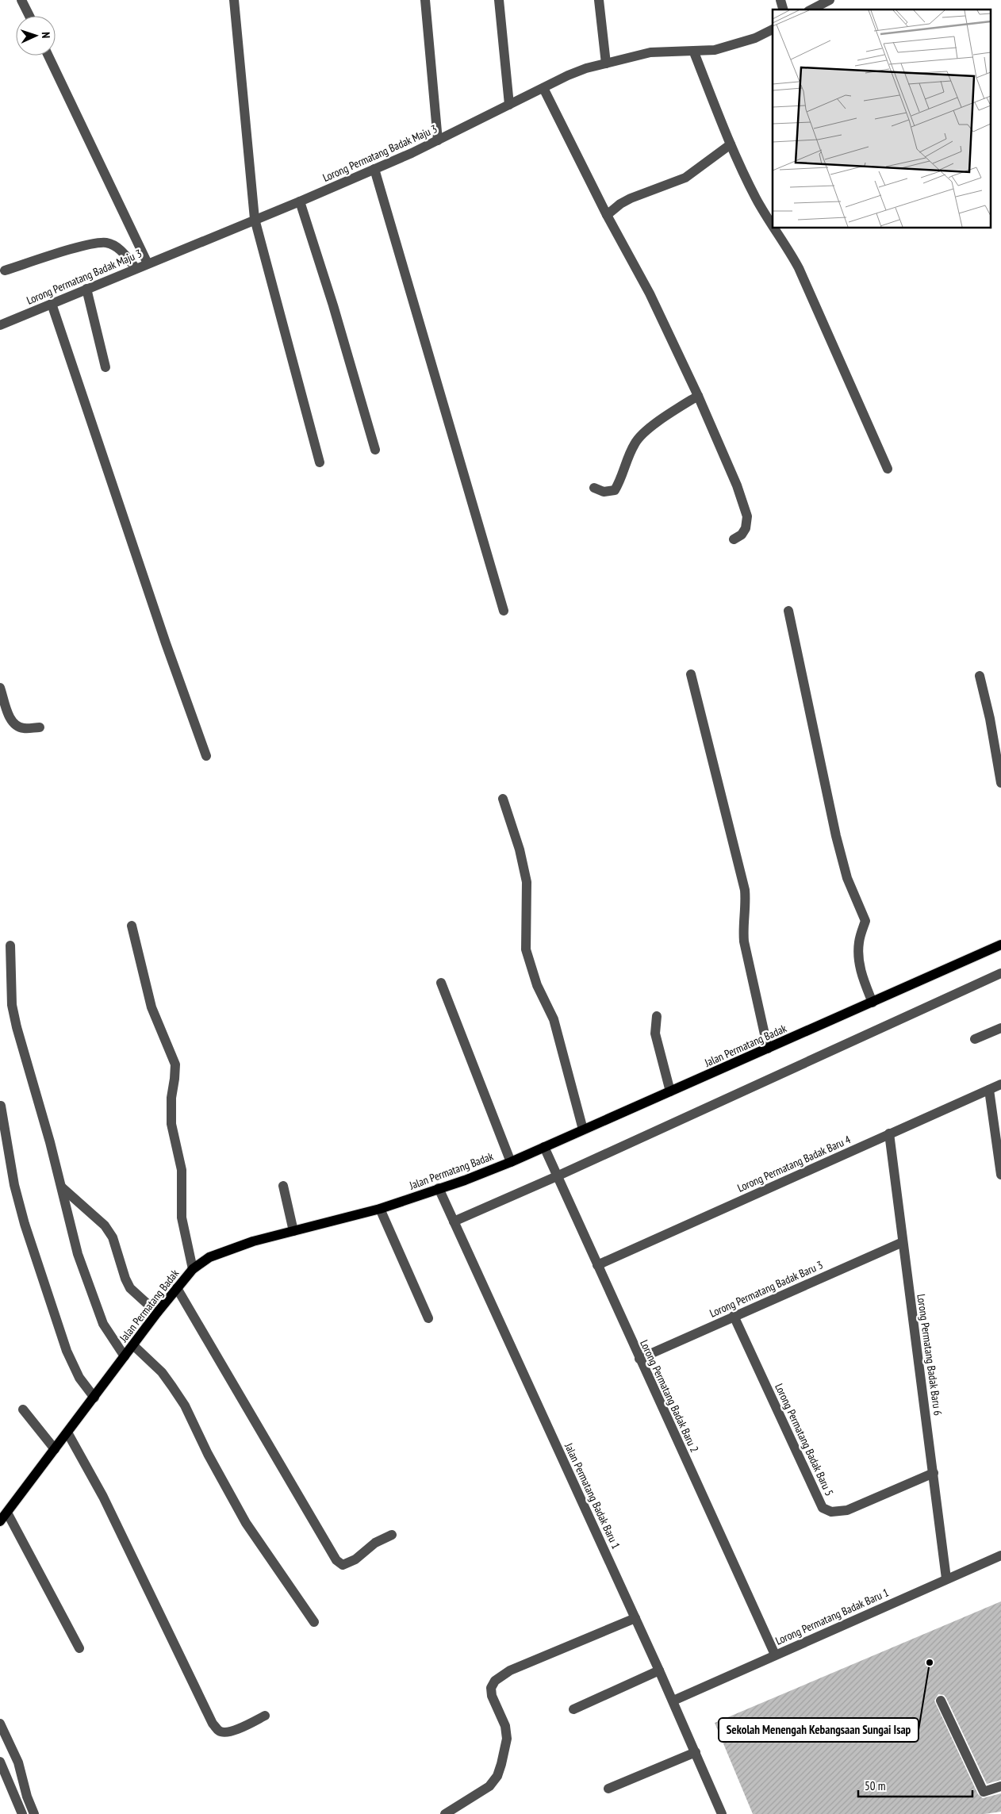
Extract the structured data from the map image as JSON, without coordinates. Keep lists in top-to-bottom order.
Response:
{
  "streets": {
    "main road": ["Jalan Permatang Badak"],
    "street": [
      "Lorong Permatang Badak Maju 3",
      "Lorong Permatang Badak Baru 4",
      "Lorong Permatang Badak Baru 3",
      "Lorong Permatang Badak Baru 6",
      "Lorong Permatang Badak Baru 2",
      "Lorong Permatang Badak Baru 5",
      "Jalan Permatang Badak Baru 1",
      "Lorong Permatang Badak Baru 1"
    ]
  },
  "crossings": [
    ["Jalan Permatang Badak", "Lorong Permatang Badak Baru 2"],
    ["Jalan Permatang Badak", "Jalan Permatang Badak Baru 1"],
    ["Lorong Permatang Badak Baru 4", "Lorong Permatang Badak Baru 6"],
    ["Lorong Permatang Badak Baru 4", "Lorong Permatang Badak Baru 2"],
    ["Lorong Permatang Badak Baru 3", "Lorong Permatang Badak Baru 6"],
    ["Lorong Permatang Badak Baru 3", "Lorong Permatang Badak Baru 2"],
    ["Lorong Permatang Badak Baru 3", "Lorong Permatang Badak Baru 5"],
    ["Lorong Permatang Badak Baru 6", "Lorong Permatang Badak Baru 5"],
    ["Lorong Permatang Badak Baru 6", "Lorong Permatang Badak Baru 1"],
    ["Lorong Permatang Badak Baru 2", "Lorong Permatang Badak Baru 1"],
    ["Jalan Permatang Badak Baru 1", "Lorong Permatang Badak Baru 1"]
  ],
  "places": ["Sekolah Menengah Kebangsaan Sungai Isap"],
  "scale_bar": "50 m",
  "north": "right"
}
